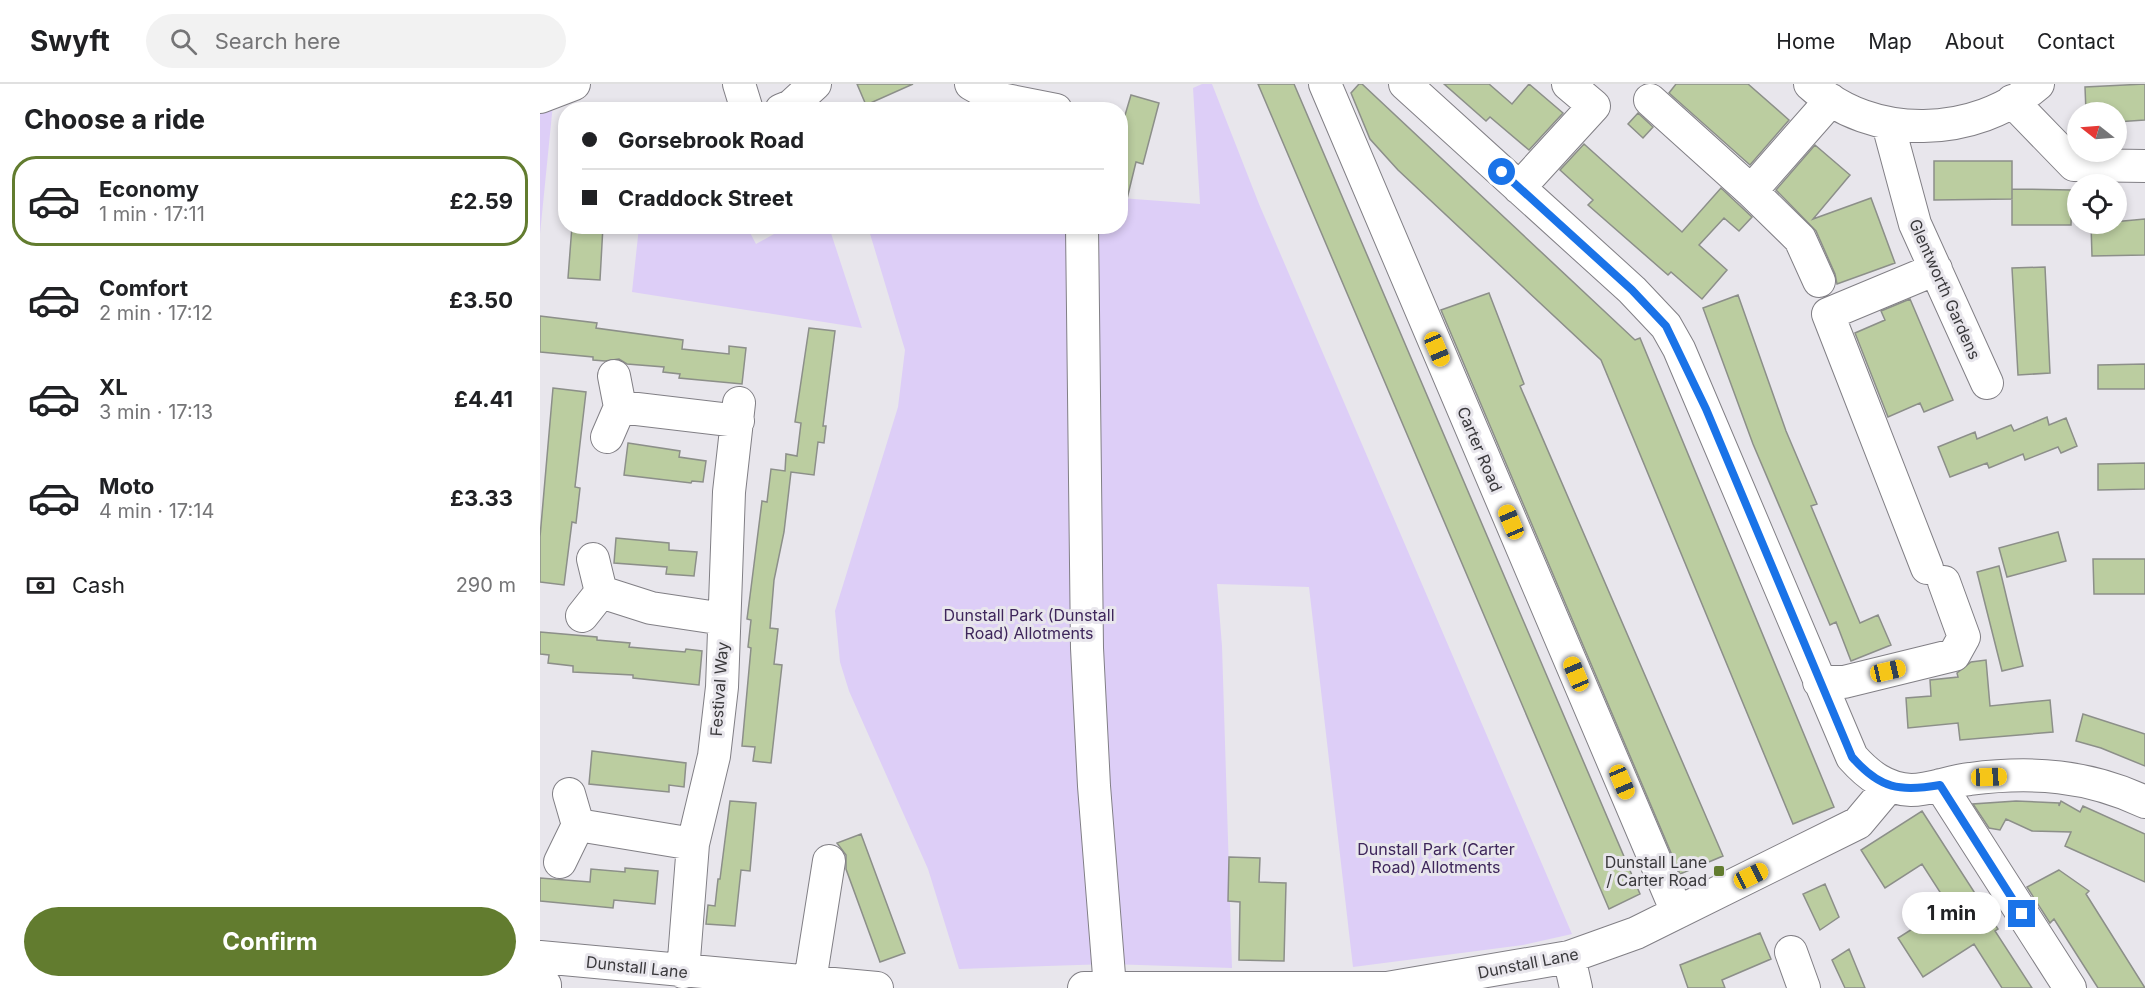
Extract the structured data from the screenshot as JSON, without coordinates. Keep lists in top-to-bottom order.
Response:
{
  "streets": {
    "street": [
      "Glentworth Gardens",
      "Carter Road",
      "Festival Way",
      "Dunstall Lane"
    ]
  },
  "crossings": [
    ["Carter Road", "Dunstall Lane"],
    ["Festival Way", "Dunstall Lane"]
  ],
  "parks": ["Dunstall Park (Dunstall Road) Allotments", "Dunstall Park (Carter Road) Allotments"],
  "places": {
    "transit": ["Dunstall Lane / Carter Road"]
  },
  "north": "left",
  "page": {
    "header": "Swyft",
    "search": "Search here",
    "nav": [
      "Home",
      "Map",
      "About",
      "Contact"
    ],
    "heading": "Choose a ride",
    "banner": ["Gorsebrook Road", "Craddock Street"],
    "list": [
      {
        "name": "Economy",
        "note": "1 min · 17:11",
        "value": "£2.59"
      },
      {
        "name": "Comfort",
        "note": "2 min · 17:12",
        "value": "£3.50"
      },
      {
        "name": "XL",
        "note": "3 min · 17:13",
        "value": "£4.41"
      },
      {
        "name": "Moto",
        "note": "4 min · 17:14",
        "value": "£3.33"
      }
    ],
    "pay": ["Cash", "290 m"],
    "bubble": "1 min",
    "buttons": "Confirm"
  }
}
